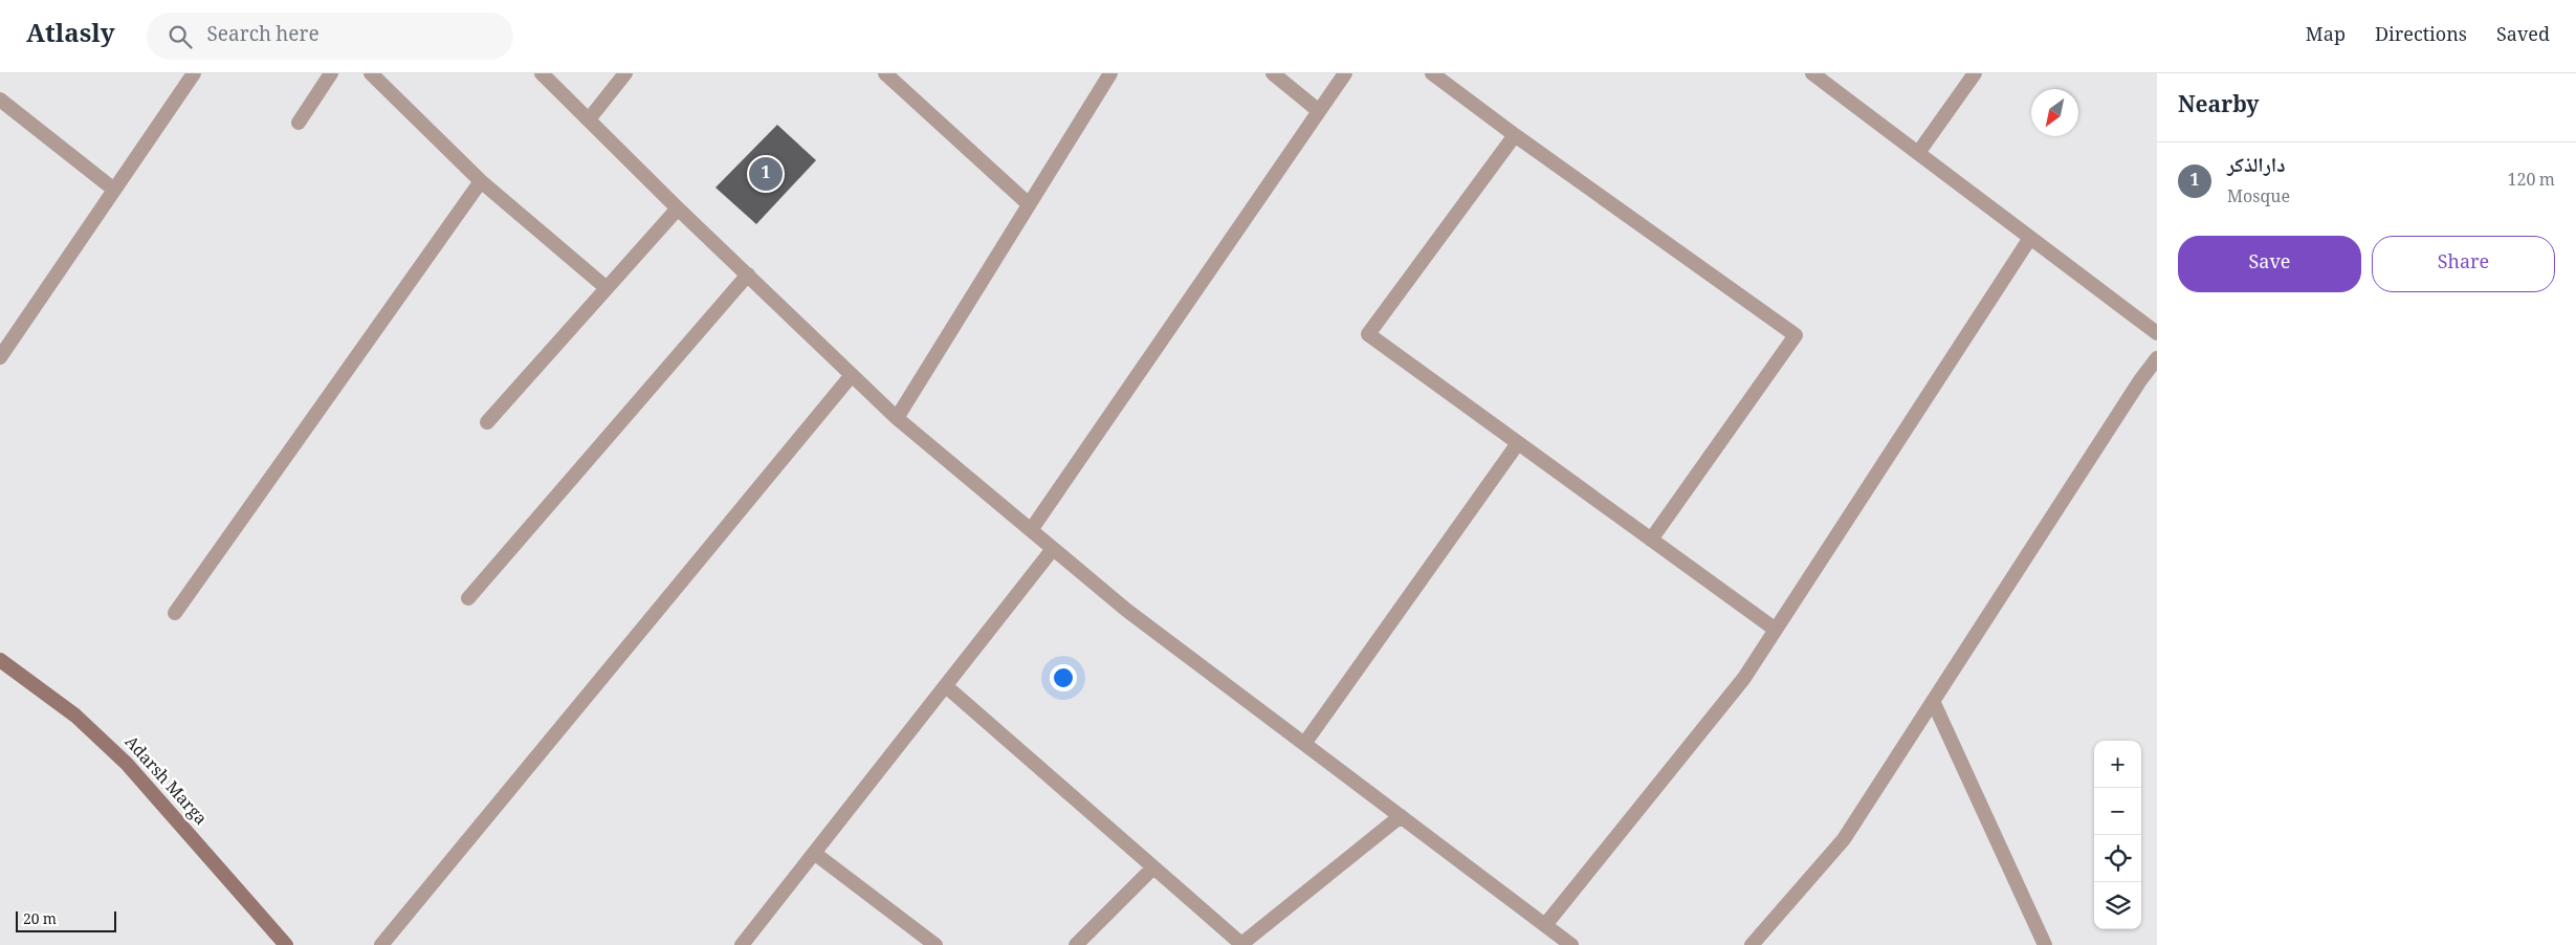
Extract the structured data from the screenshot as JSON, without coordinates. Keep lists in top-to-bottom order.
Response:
{
  "streets": {
    "main road": ["Adarsh Marga"]
  },
  "scale_bar": "20 m",
  "north": "bottom left",
  "page": {
    "header": "Atlasly",
    "search": "Search here",
    "nav": ["Map", "Directions", "Saved"],
    "heading": "Nearby",
    "list": [
      {
        "mark": "1",
        "name": "دارالذکر",
        "note": "Mosque",
        "value": "120 m"
      }
    ],
    "pins": "1",
    "buttons": ["Save", "Share"],
    "map_buttons": ["+", "−"],
    "scale": "20 m"
  }
}
